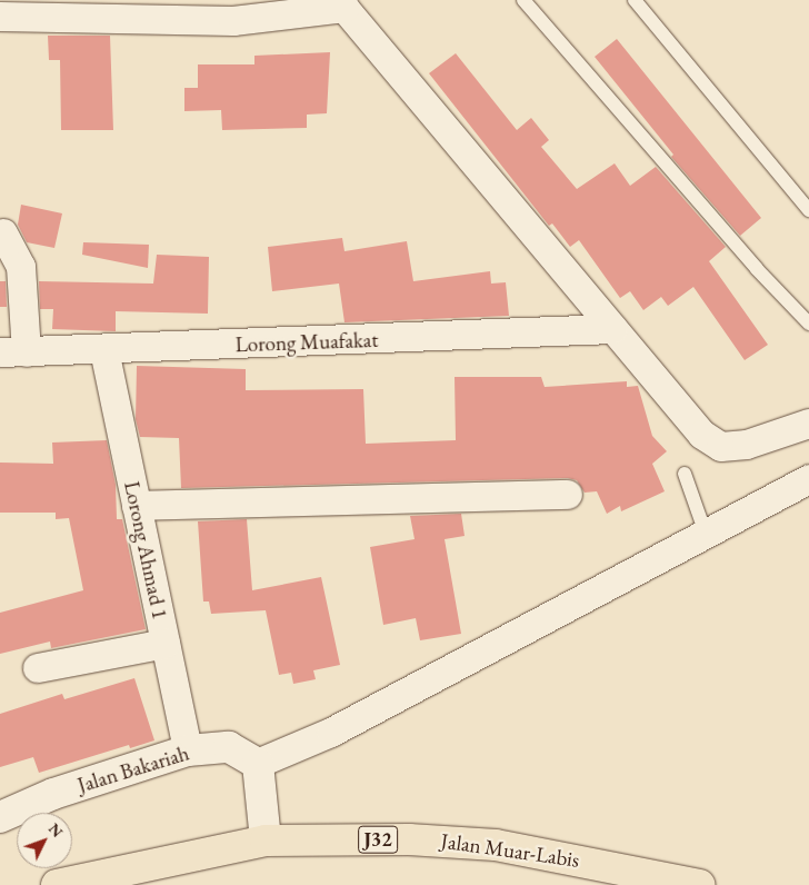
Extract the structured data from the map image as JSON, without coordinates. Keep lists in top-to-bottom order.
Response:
{
  "streets": {
    "main road": ["J32", "Jalan Muar-Labis"],
    "street": ["Lorong Muafakat", "Lorong Ahmad 1", "Jalan Bakariah"]
  },
  "crossings": [
    ["Lorong Muafakat", "Lorong Ahmad 1"],
    ["Lorong Ahmad 1", "Jalan Bakariah"]
  ],
  "north": "top right"
}
